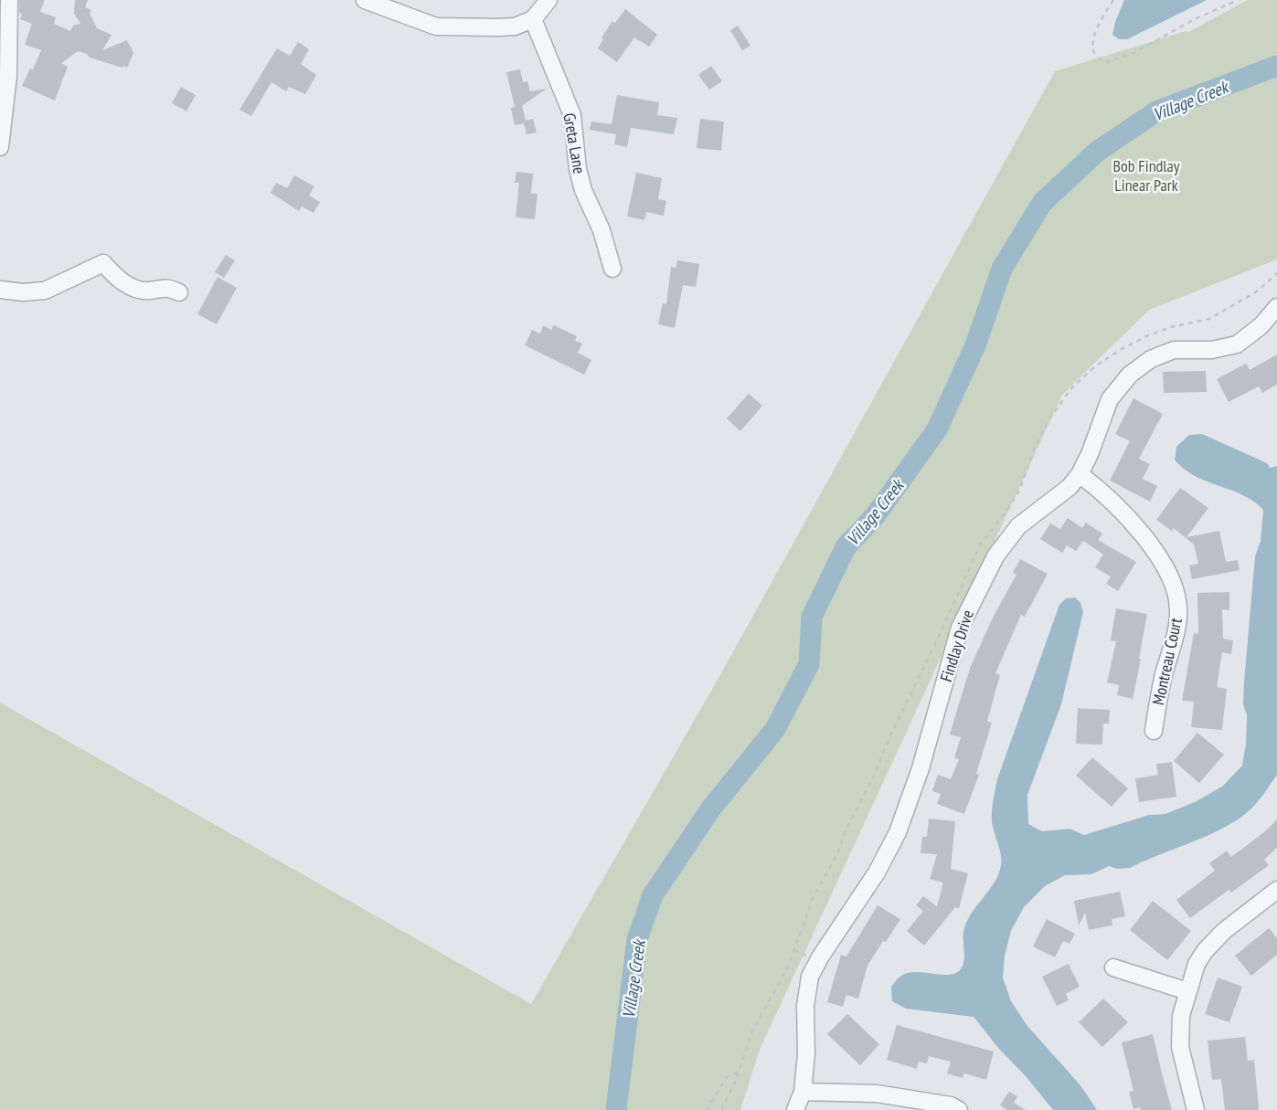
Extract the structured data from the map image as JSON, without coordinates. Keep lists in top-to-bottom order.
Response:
{
  "streets": {
    "street": ["Greta Lane", "Findlay Drive", "Montreau Court"]
  },
  "crossings": [
    ["Findlay Drive", "Montreau Court"]
  ],
  "water": ["Village Creek"],
  "parks": ["Bob Findlay Linear Park"]
}
